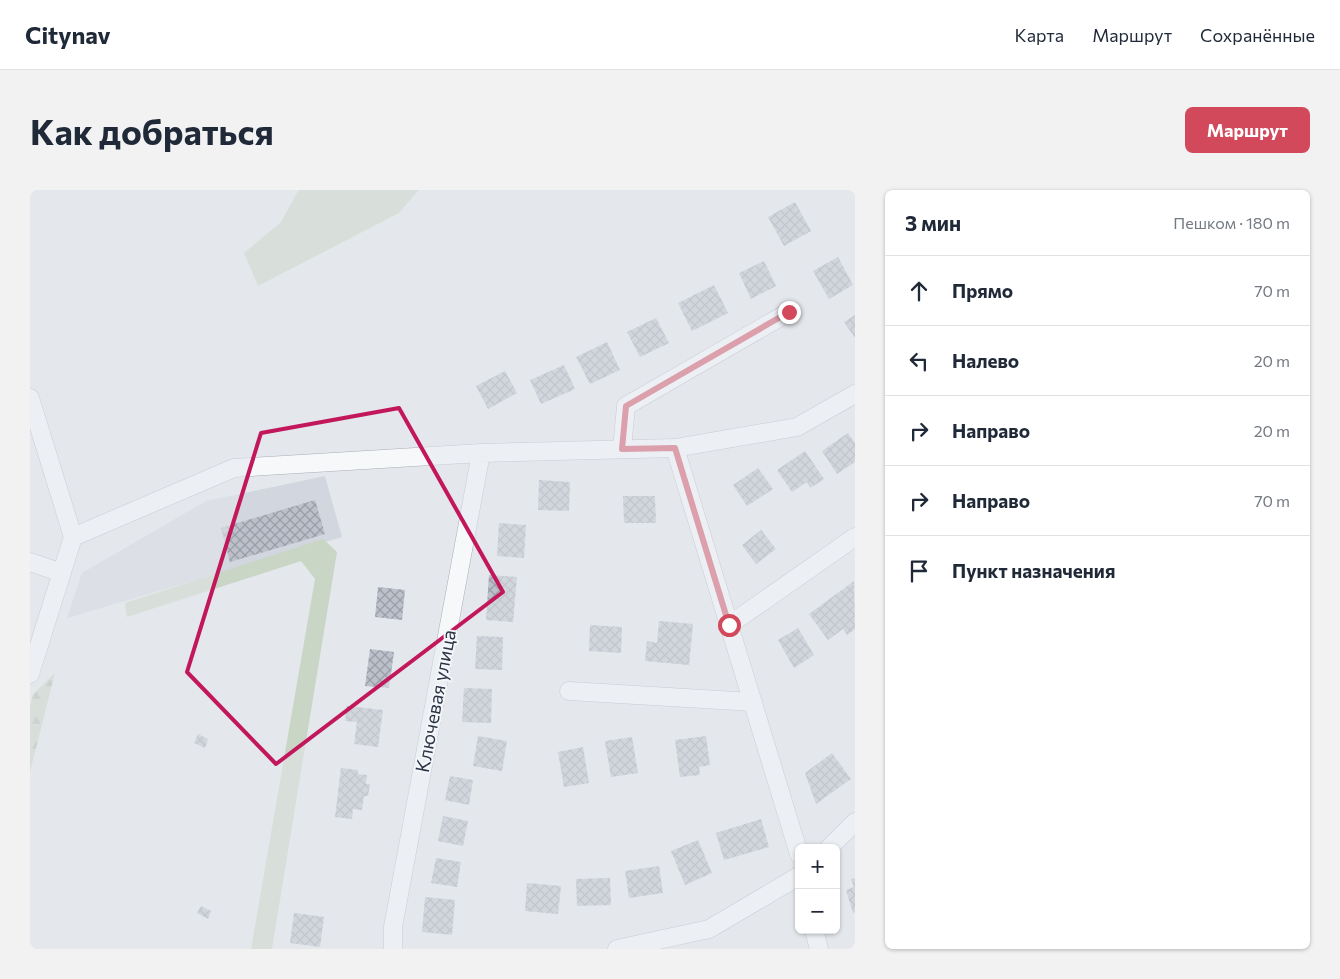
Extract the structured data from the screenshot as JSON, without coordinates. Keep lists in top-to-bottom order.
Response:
{
  "streets": {
    "street": ["Ключевая улица"]
  },
  "page": {
    "header": "Citynav",
    "nav": ["Карта", "Маршрут", "Сохранённые"],
    "buttons": "Маршрут",
    "title": "Как добраться",
    "heading": ["3 мин", "Пешком · 180 m"],
    "list": [
      ["Прямо", "70 m"],
      ["Налево", "20 m"],
      ["Направо", "20 m"],
      ["Направо", "70 m"],
      "Пункт назначения"
    ],
    "map_buttons": ["+", "−"]
  }
}
